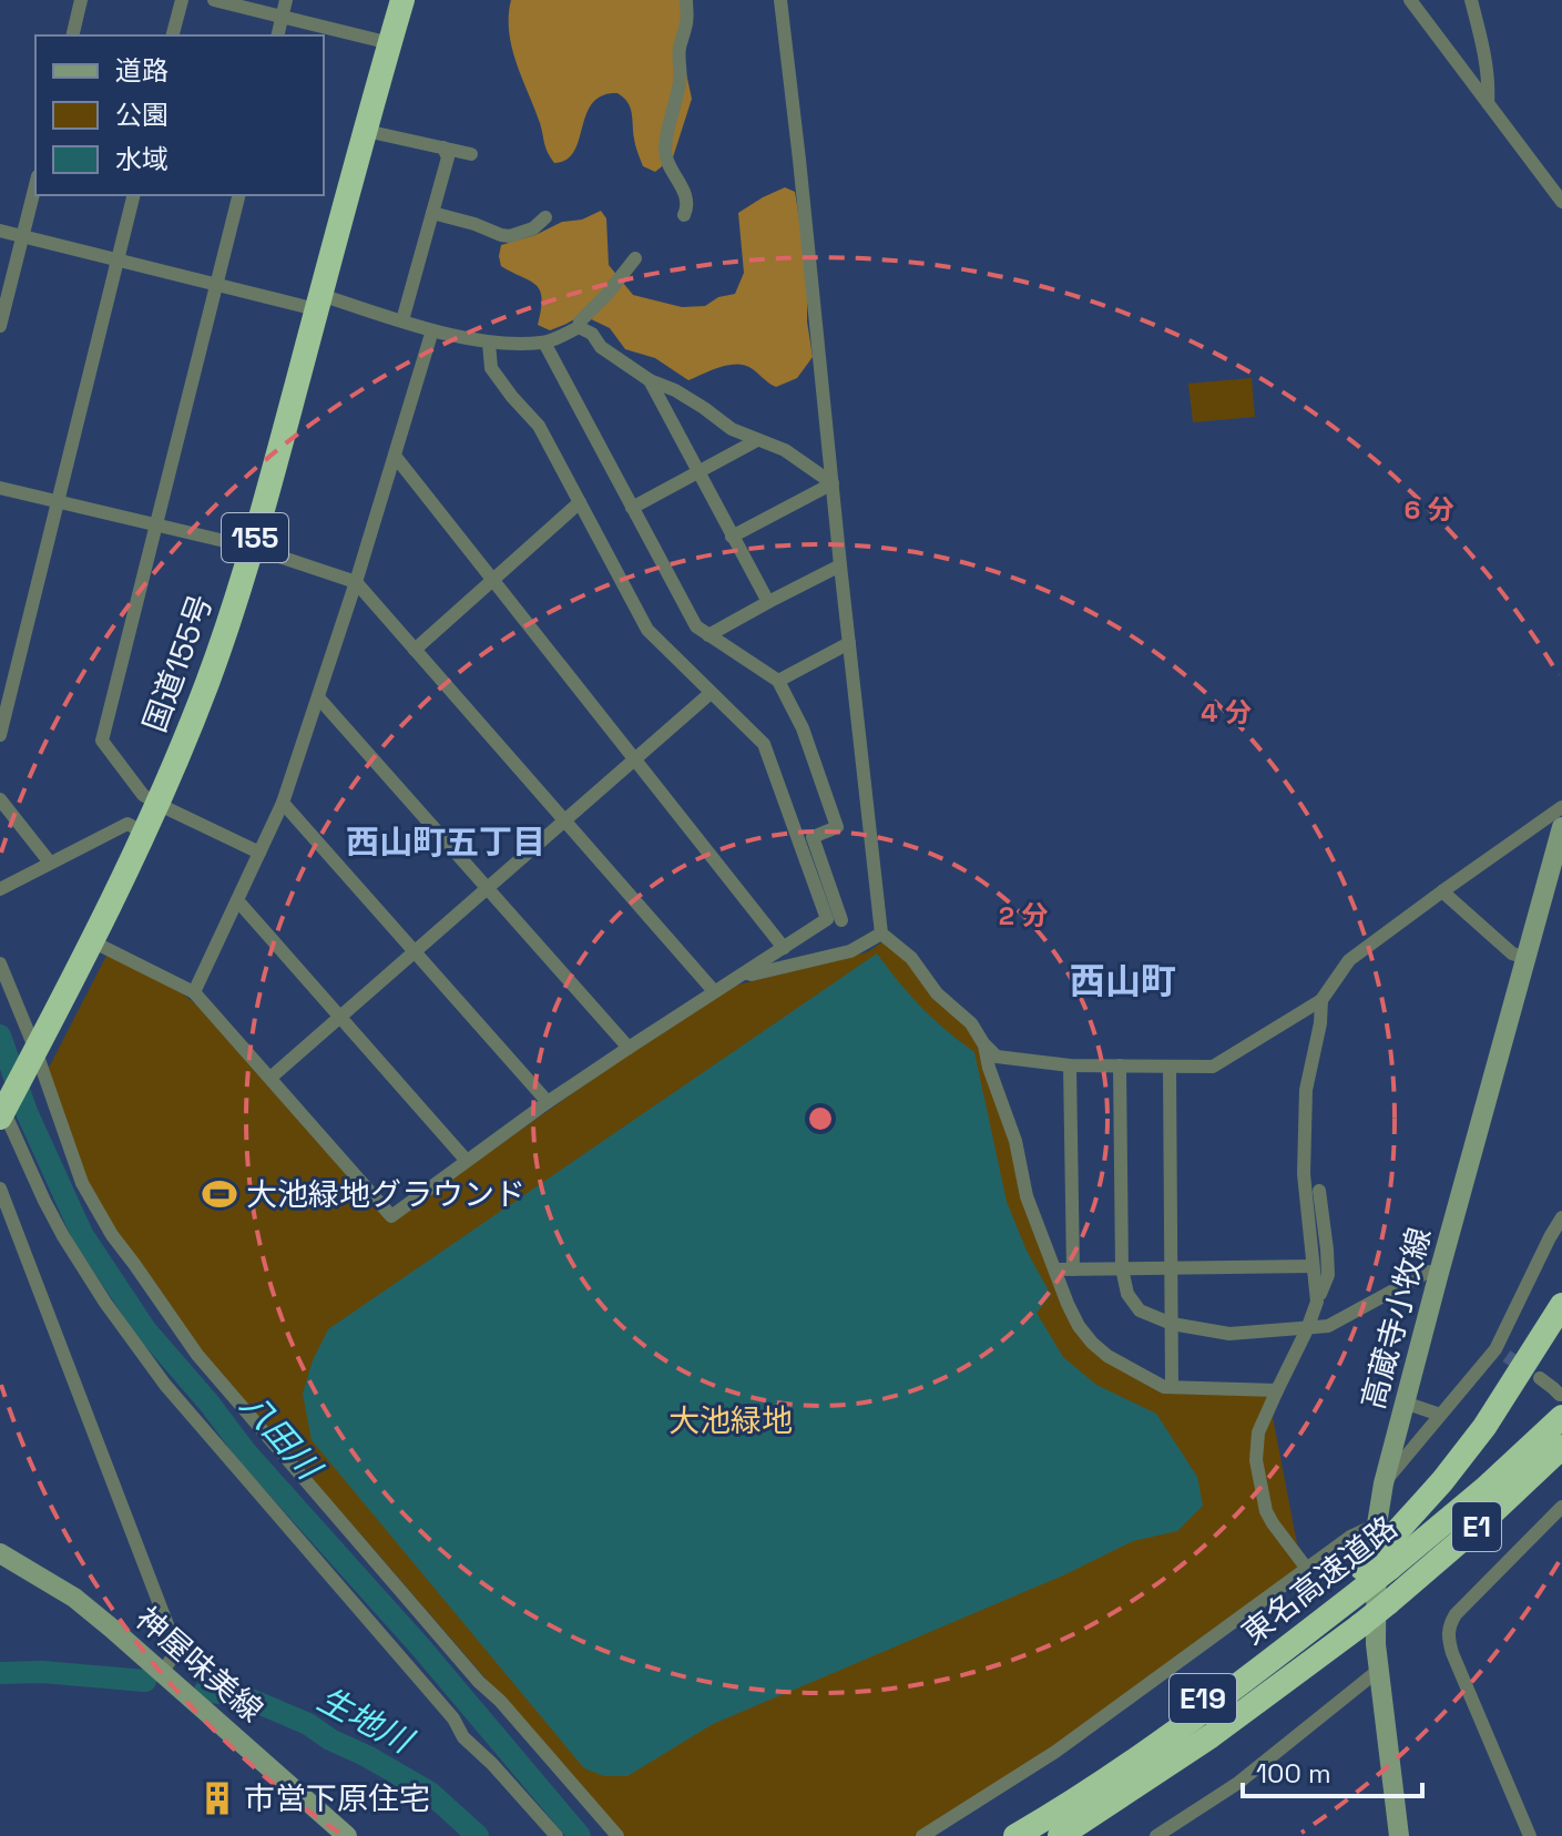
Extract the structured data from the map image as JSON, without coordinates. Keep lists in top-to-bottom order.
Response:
{
  "streets": {
    "highway": [
      "155",
      "国道155号",
      "E1",
      "東名高速道路",
      "E19"
    ],
    "main road": ["高蔵寺小牧線", "神屋味美線"]
  },
  "crossings": [
    ["高蔵寺小牧線", "E19"],
    ["東名高速道路", "E19"]
  ],
  "districts": ["西山町五丁目", "西山町"],
  "water": ["八田川", "生地川"],
  "parks": ["大池緑地"],
  "places": {
    "sports": ["大池緑地グラウンド"],
    "building": ["市営下原住宅"]
  },
  "legend": ["道路", "公園", "水域"],
  "scale_bar": "100 m",
  "rings": ["6 分", "4 分", "2 分"]
}
